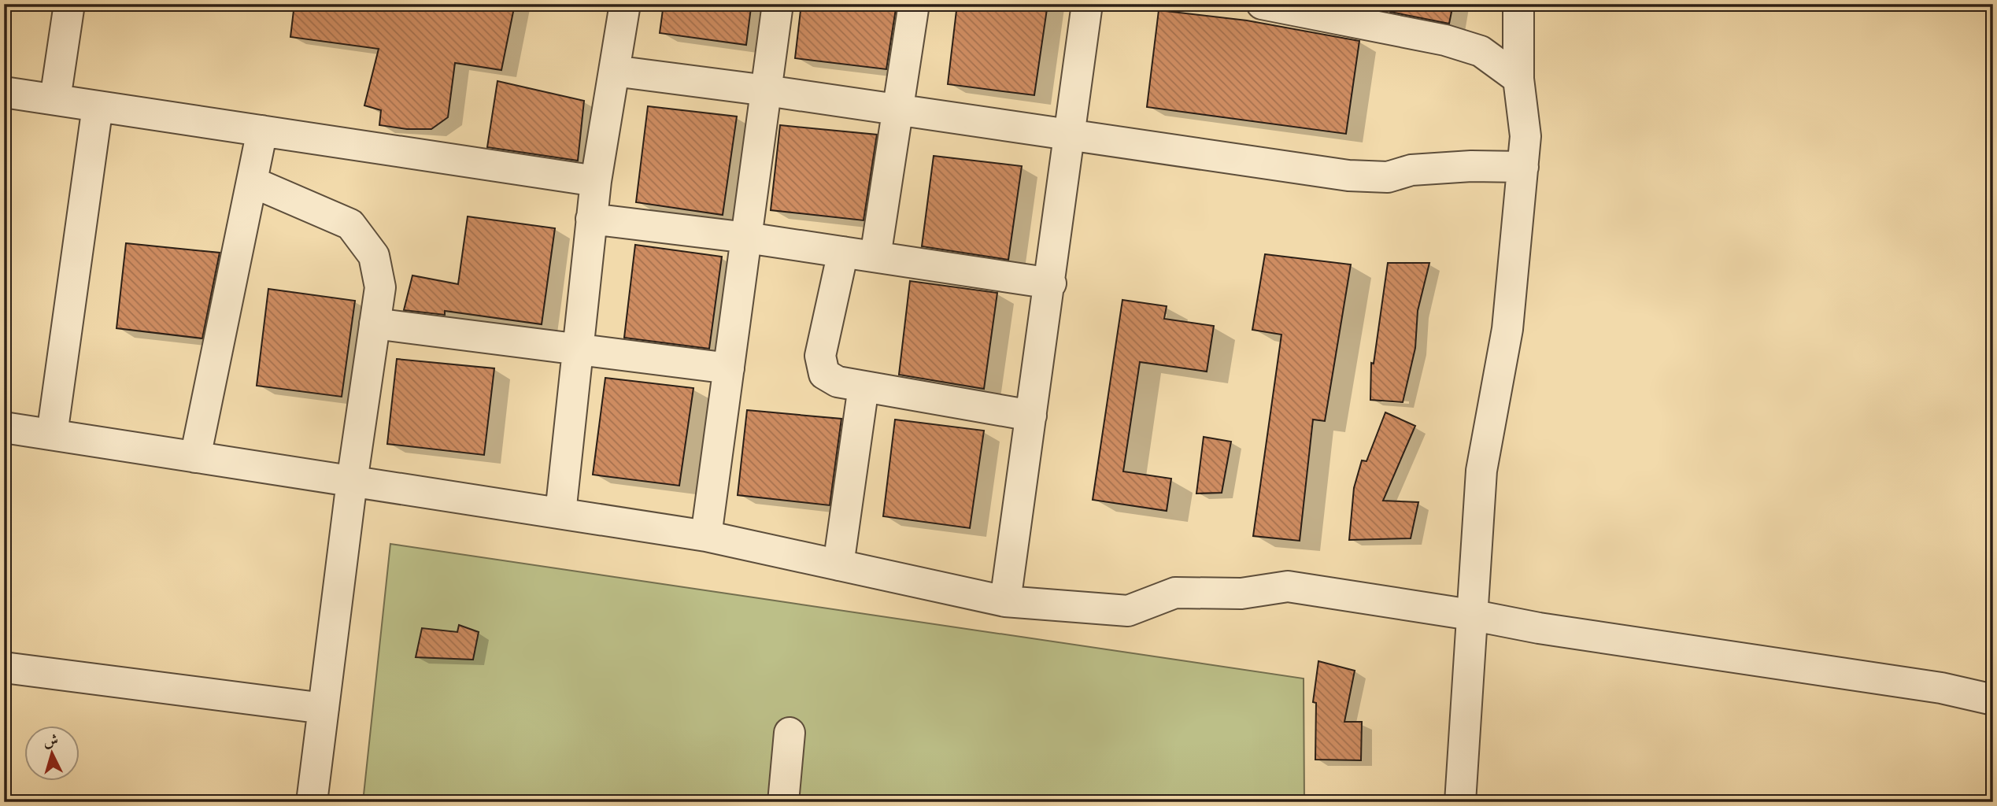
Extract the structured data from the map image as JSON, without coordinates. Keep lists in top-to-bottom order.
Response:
{
  "north": "top"
}
